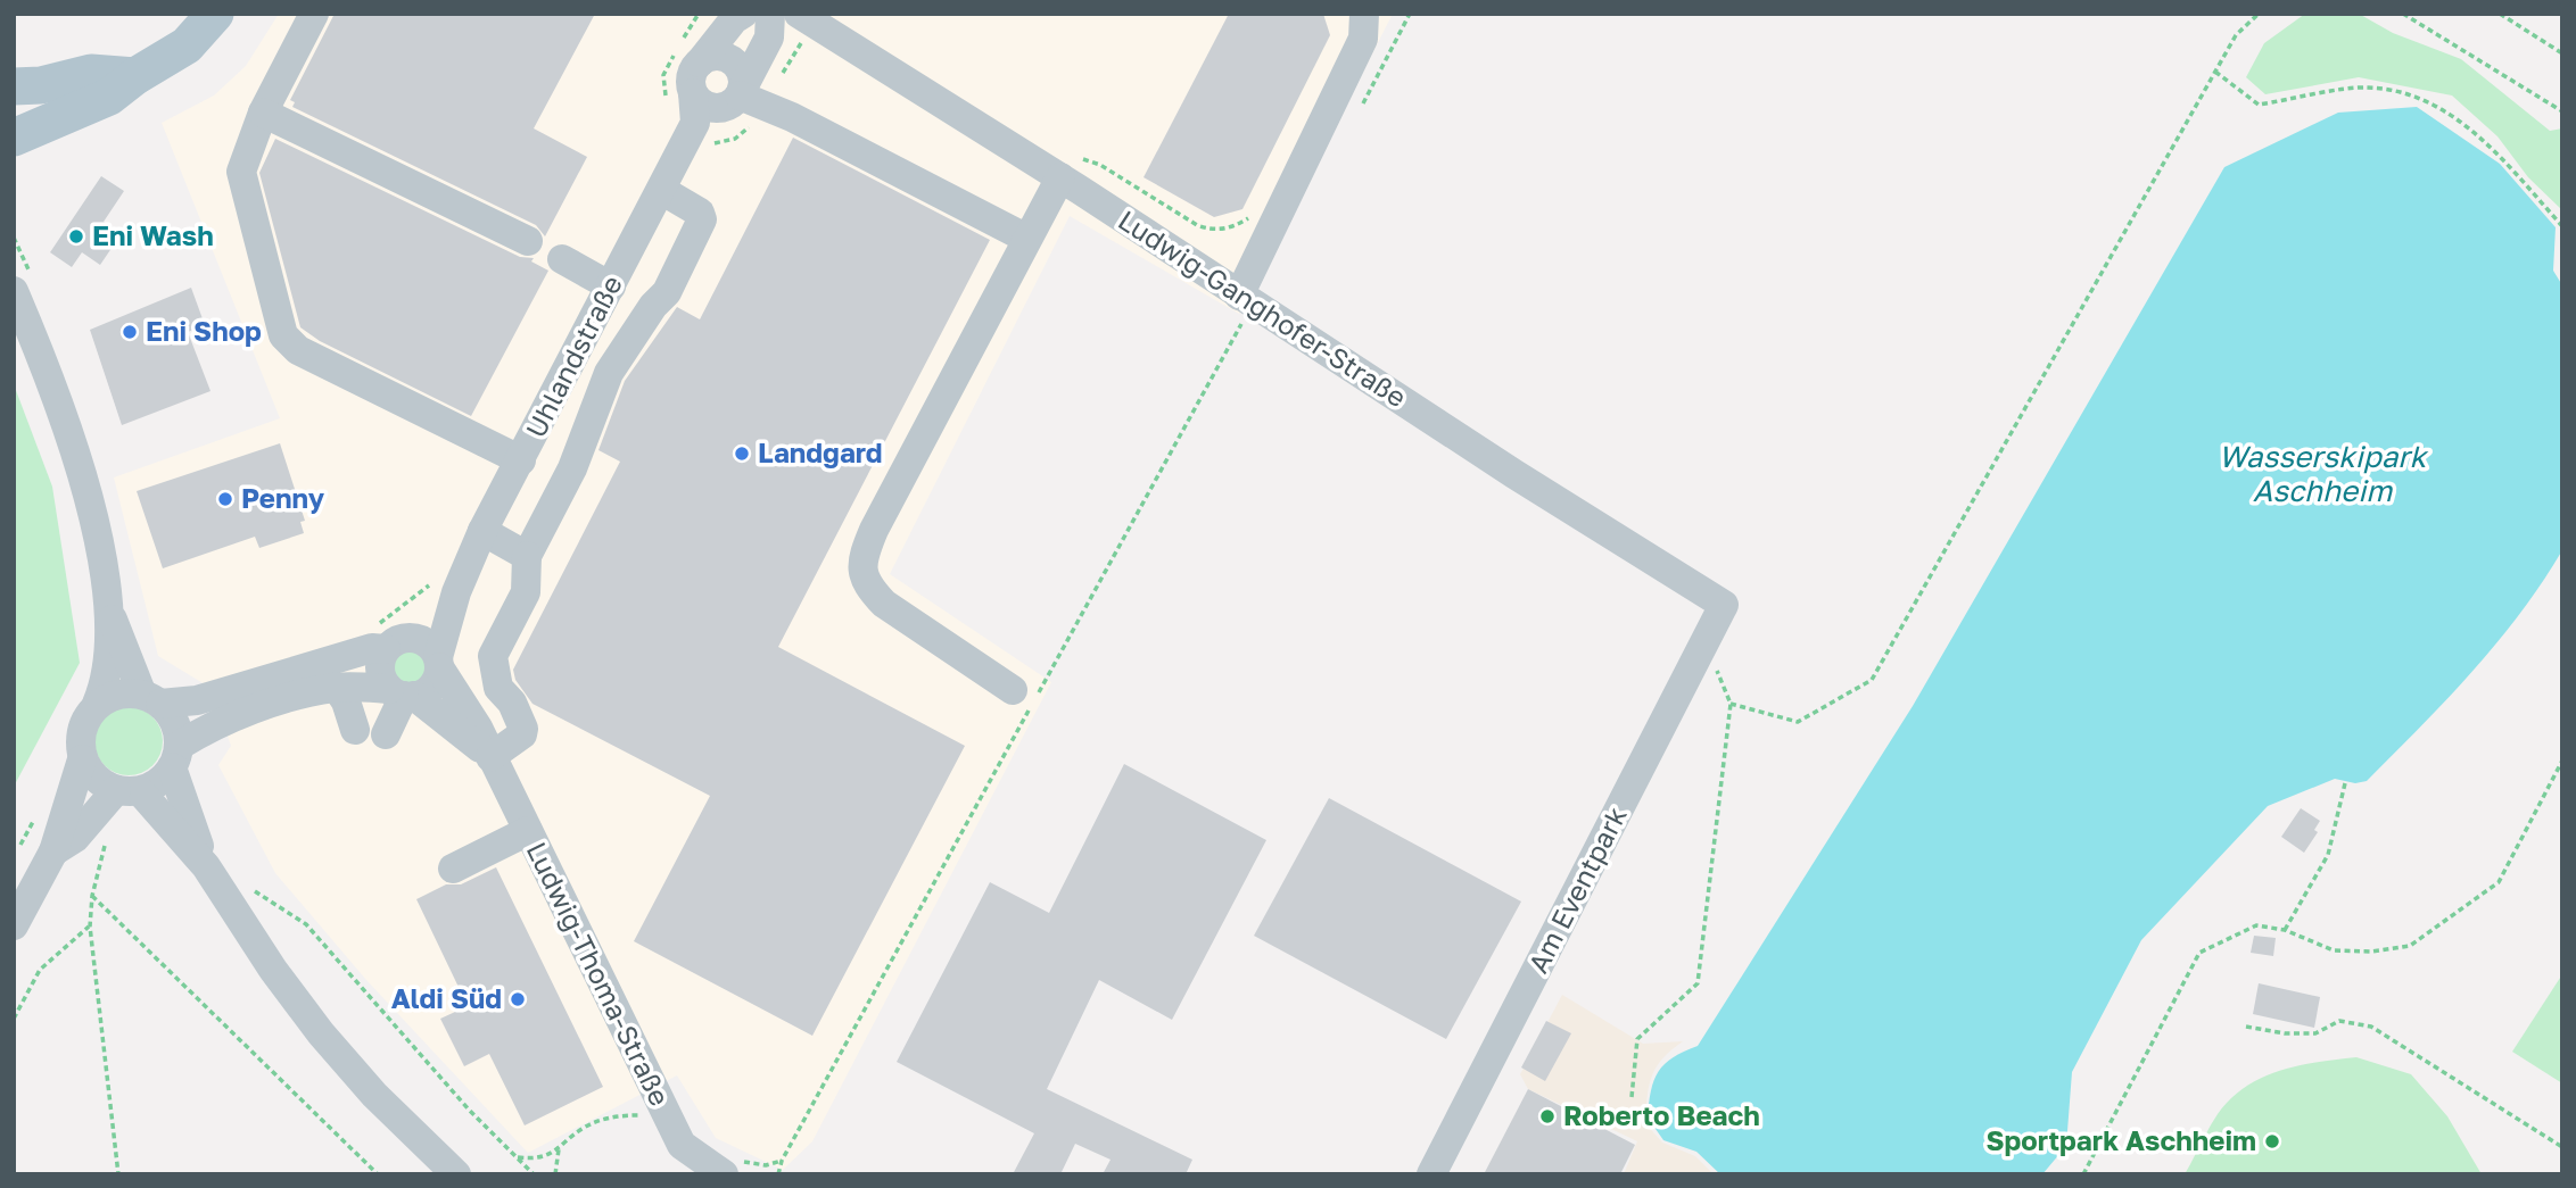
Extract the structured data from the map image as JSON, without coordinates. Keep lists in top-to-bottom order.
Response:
{
  "streets": {
    "street": [
      "Ludwig-Ganghofer-Straße",
      "Uhlandstraße",
      "Am Eventpark",
      "Ludwig-Thoma-Straße"
    ]
  },
  "crossings": [
    ["Ludwig-Ganghofer-Straße", "Am Eventpark"],
    ["Uhlandstraße", "Ludwig-Thoma-Straße"]
  ],
  "water": ["Wasserskipark Aschheim"],
  "places": [
    "Eni Wash",
    "Eni Shop",
    "Landgard",
    "Penny",
    "Aldi Süd",
    "Roberto Beach",
    "Sportpark Aschheim"
  ]
}
